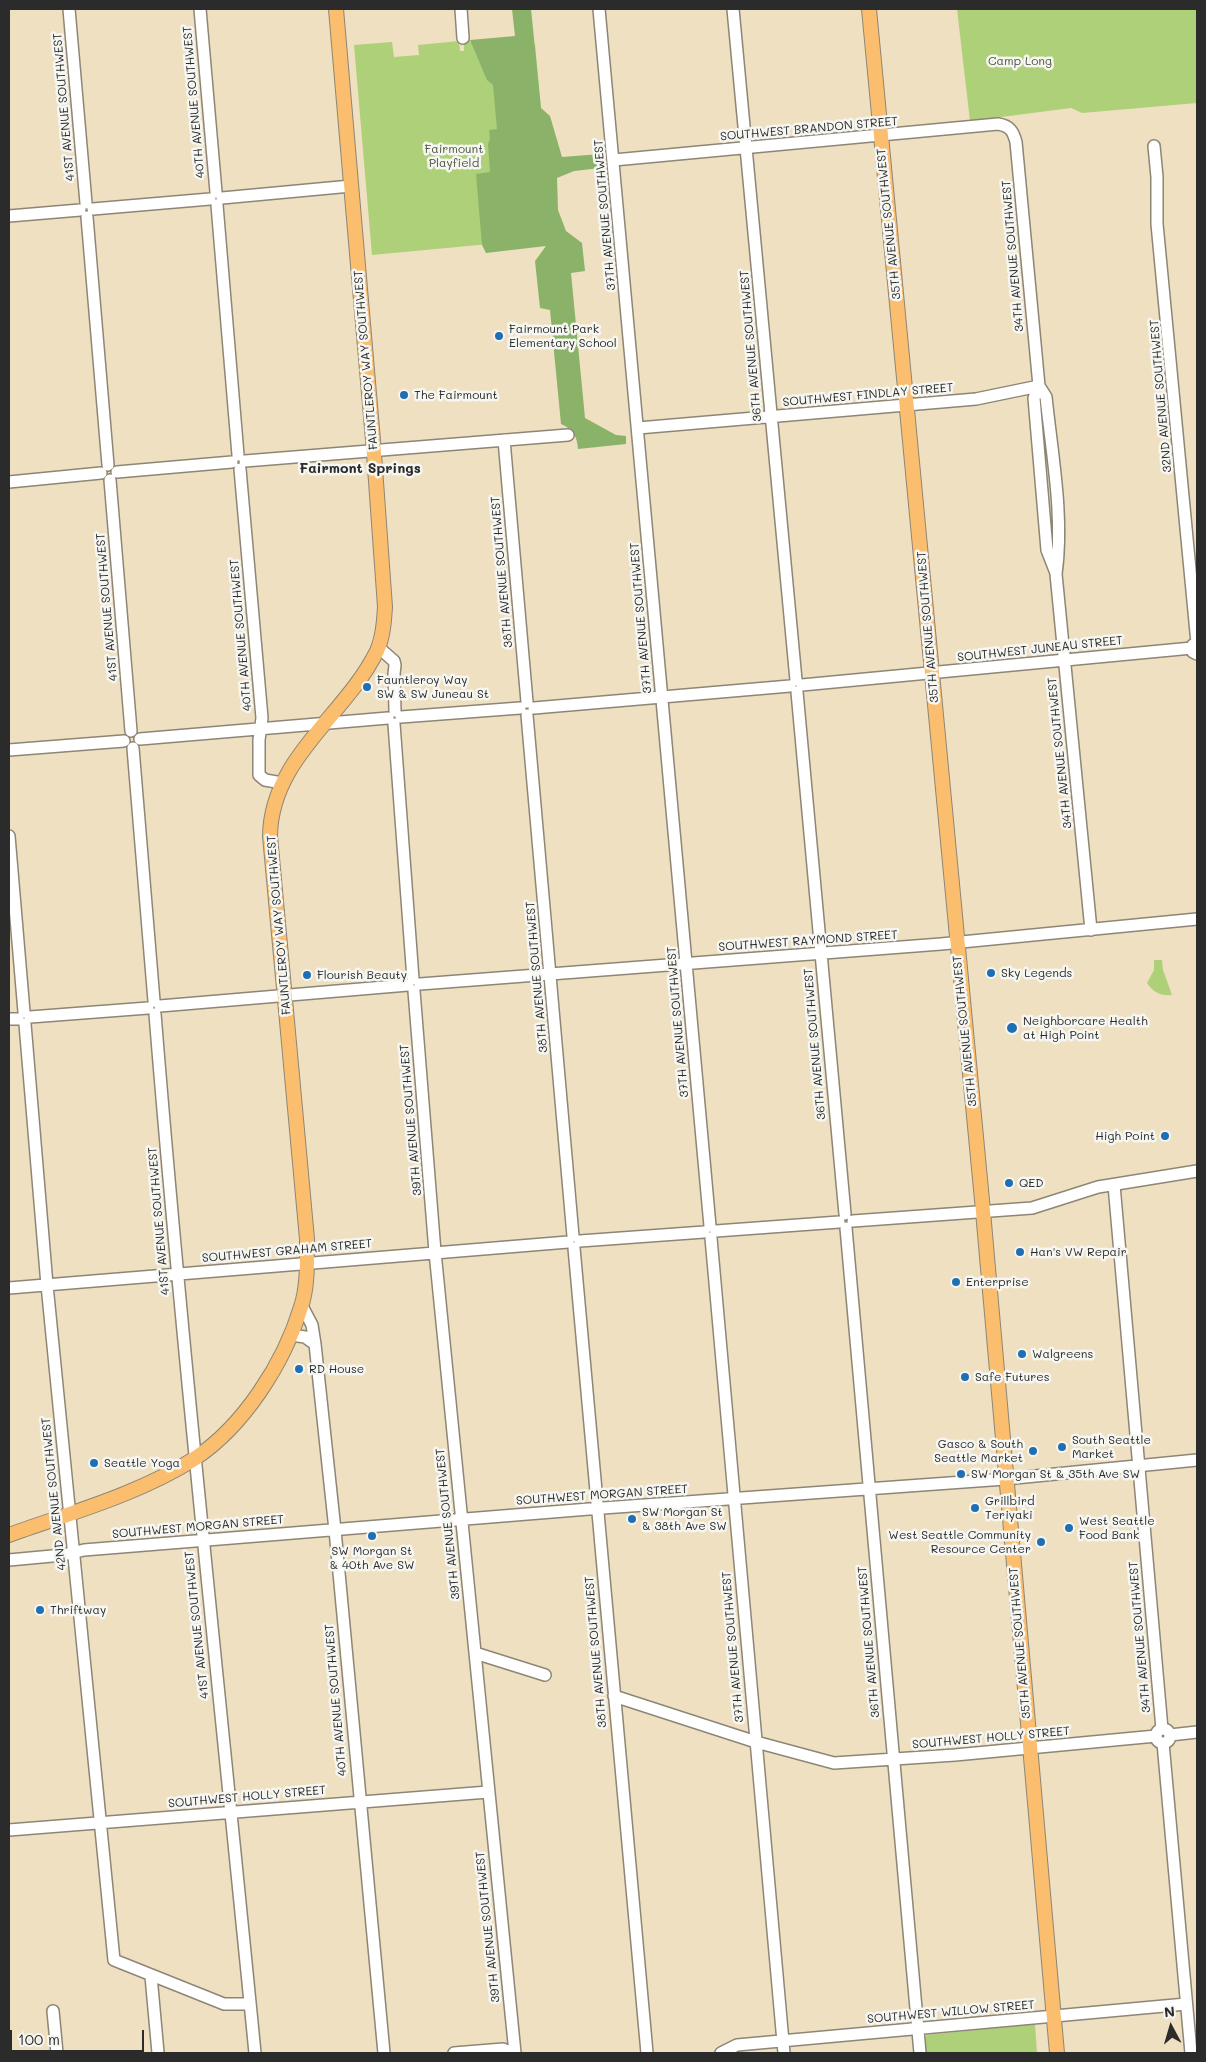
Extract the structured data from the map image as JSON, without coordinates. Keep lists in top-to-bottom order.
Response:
{
  "streets": {
    "main road": ["35TH AVENUE SOUTHWEST", "FAUNTLEROY WAY SOUTHWEST"],
    "street": [
      "40TH AVENUE SOUTHWEST",
      "41ST AVENUE SOUTHWEST",
      "SOUTHWEST BRANDON STREET",
      "37TH AVENUE SOUTHWEST",
      "34TH AVENUE SOUTHWEST",
      "36TH AVENUE SOUTHWEST",
      "SOUTHWEST FINDLAY STREET",
      "32ND AVENUE SOUTHWEST",
      "38TH AVENUE SOUTHWEST",
      "SOUTHWEST JUNEAU STREET",
      "SOUTHWEST RAYMOND STREET",
      "39TH AVENUE SOUTHWEST",
      "SOUTHWEST GRAHAM STREET",
      "42ND AVENUE SOUTHWEST",
      "SOUTHWEST MORGAN STREET",
      "SOUTHWEST HOLLY STREET",
      "SOUTHWEST WILLOW STREET"
    ]
  },
  "crossings": [
    ["40TH AVENUE SOUTHWEST", "FAUNTLEROY WAY SOUTHWEST"],
    ["40TH AVENUE SOUTHWEST", "SOUTHWEST JUNEAU STREET"],
    ["40TH AVENUE SOUTHWEST", "SOUTHWEST MORGAN STREET"],
    ["40TH AVENUE SOUTHWEST", "SOUTHWEST HOLLY STREET"],
    ["41ST AVENUE SOUTHWEST", "FAUNTLEROY WAY SOUTHWEST"],
    ["41ST AVENUE SOUTHWEST", "SOUTHWEST JUNEAU STREET"],
    ["41ST AVENUE SOUTHWEST", "SOUTHWEST RAYMOND STREET"],
    ["41ST AVENUE SOUTHWEST", "SOUTHWEST GRAHAM STREET"],
    ["41ST AVENUE SOUTHWEST", "SOUTHWEST MORGAN STREET"],
    ["41ST AVENUE SOUTHWEST", "SOUTHWEST HOLLY STREET"],
    ["SOUTHWEST BRANDON STREET", "37TH AVENUE SOUTHWEST"],
    ["SOUTHWEST BRANDON STREET", "35TH AVENUE SOUTHWEST"],
    ["SOUTHWEST BRANDON STREET", "34TH AVENUE SOUTHWEST"],
    ["SOUTHWEST BRANDON STREET", "36TH AVENUE SOUTHWEST"],
    ["37TH AVENUE SOUTHWEST", "SOUTHWEST FINDLAY STREET"],
    ["37TH AVENUE SOUTHWEST", "SOUTHWEST JUNEAU STREET"],
    ["37TH AVENUE SOUTHWEST", "SOUTHWEST RAYMOND STREET"],
    ["37TH AVENUE SOUTHWEST", "SOUTHWEST GRAHAM STREET"],
    ["37TH AVENUE SOUTHWEST", "SOUTHWEST MORGAN STREET"],
    ["37TH AVENUE SOUTHWEST", "SOUTHWEST HOLLY STREET"],
    ["37TH AVENUE SOUTHWEST", "SOUTHWEST WILLOW STREET"],
    ["35TH AVENUE SOUTHWEST", "SOUTHWEST FINDLAY STREET"],
    ["35TH AVENUE SOUTHWEST", "SOUTHWEST JUNEAU STREET"],
    ["35TH AVENUE SOUTHWEST", "SOUTHWEST RAYMOND STREET"],
    ["35TH AVENUE SOUTHWEST", "SOUTHWEST GRAHAM STREET"],
    ["35TH AVENUE SOUTHWEST", "SOUTHWEST MORGAN STREET"],
    ["35TH AVENUE SOUTHWEST", "SOUTHWEST HOLLY STREET"],
    ["35TH AVENUE SOUTHWEST", "SOUTHWEST WILLOW STREET"],
    ["34TH AVENUE SOUTHWEST", "SOUTHWEST FINDLAY STREET"],
    ["34TH AVENUE SOUTHWEST", "SOUTHWEST JUNEAU STREET"],
    ["34TH AVENUE SOUTHWEST", "SOUTHWEST RAYMOND STREET"],
    ["34TH AVENUE SOUTHWEST", "SOUTHWEST GRAHAM STREET"],
    ["34TH AVENUE SOUTHWEST", "SOUTHWEST MORGAN STREET"],
    ["34TH AVENUE SOUTHWEST", "SOUTHWEST HOLLY STREET"],
    ["34TH AVENUE SOUTHWEST", "SOUTHWEST WILLOW STREET"],
    ["36TH AVENUE SOUTHWEST", "SOUTHWEST FINDLAY STREET"],
    ["36TH AVENUE SOUTHWEST", "SOUTHWEST JUNEAU STREET"],
    ["36TH AVENUE SOUTHWEST", "SOUTHWEST RAYMOND STREET"],
    ["36TH AVENUE SOUTHWEST", "SOUTHWEST GRAHAM STREET"],
    ["36TH AVENUE SOUTHWEST", "SOUTHWEST MORGAN STREET"],
    ["36TH AVENUE SOUTHWEST", "SOUTHWEST HOLLY STREET"],
    ["36TH AVENUE SOUTHWEST", "SOUTHWEST WILLOW STREET"],
    ["FAUNTLEROY WAY SOUTHWEST", "SOUTHWEST JUNEAU STREET"],
    ["FAUNTLEROY WAY SOUTHWEST", "SOUTHWEST RAYMOND STREET"],
    ["FAUNTLEROY WAY SOUTHWEST", "39TH AVENUE SOUTHWEST"],
    ["FAUNTLEROY WAY SOUTHWEST", "SOUTHWEST GRAHAM STREET"],
    ["FAUNTLEROY WAY SOUTHWEST", "42ND AVENUE SOUTHWEST"],
    ["32ND AVENUE SOUTHWEST", "SOUTHWEST JUNEAU STREET"],
    ["38TH AVENUE SOUTHWEST", "SOUTHWEST JUNEAU STREET"],
    ["38TH AVENUE SOUTHWEST", "SOUTHWEST RAYMOND STREET"],
    ["38TH AVENUE SOUTHWEST", "SOUTHWEST GRAHAM STREET"],
    ["38TH AVENUE SOUTHWEST", "SOUTHWEST MORGAN STREET"],
    ["38TH AVENUE SOUTHWEST", "SOUTHWEST HOLLY STREET"],
    ["SOUTHWEST JUNEAU STREET", "39TH AVENUE SOUTHWEST"],
    ["SOUTHWEST RAYMOND STREET", "39TH AVENUE SOUTHWEST"],
    ["SOUTHWEST RAYMOND STREET", "42ND AVENUE SOUTHWEST"],
    ["39TH AVENUE SOUTHWEST", "SOUTHWEST GRAHAM STREET"],
    ["39TH AVENUE SOUTHWEST", "SOUTHWEST MORGAN STREET"],
    ["39TH AVENUE SOUTHWEST", "SOUTHWEST HOLLY STREET"],
    ["SOUTHWEST GRAHAM STREET", "42ND AVENUE SOUTHWEST"],
    ["42ND AVENUE SOUTHWEST", "SOUTHWEST MORGAN STREET"],
    ["42ND AVENUE SOUTHWEST", "SOUTHWEST HOLLY STREET"]
  ],
  "districts": ["Fairmont Springs"],
  "parks": ["Camp Long", "Fairmount Playfield"],
  "places": [
    "Fairmount Park Elementary School",
    "The Fairmount",
    "Fauntleroy Way SW & SW Juneau St",
    "Sky Legends",
    "Flourish Beauty",
    "Neighborcare Health at High Point",
    "High Point",
    "QED",
    "Han's VW Repair",
    "Enterprise",
    "Walgreens",
    "RD House",
    "Safe Futures",
    "South Seattle Market",
    "Gasco & South Seattle Market",
    "Seattle Yoga",
    "SW Morgan St & 35th Ave SW",
    "Grillbird Teriyaki",
    "SW Morgan St & 38th Ave SW",
    "West Seattle Food Bank",
    "SW Morgan St & 40th Ave SW",
    "West Seattle Community Resource Center",
    "Thriftway"
  ],
  "scale_bar": "100 m",
  "north": "top"
}
